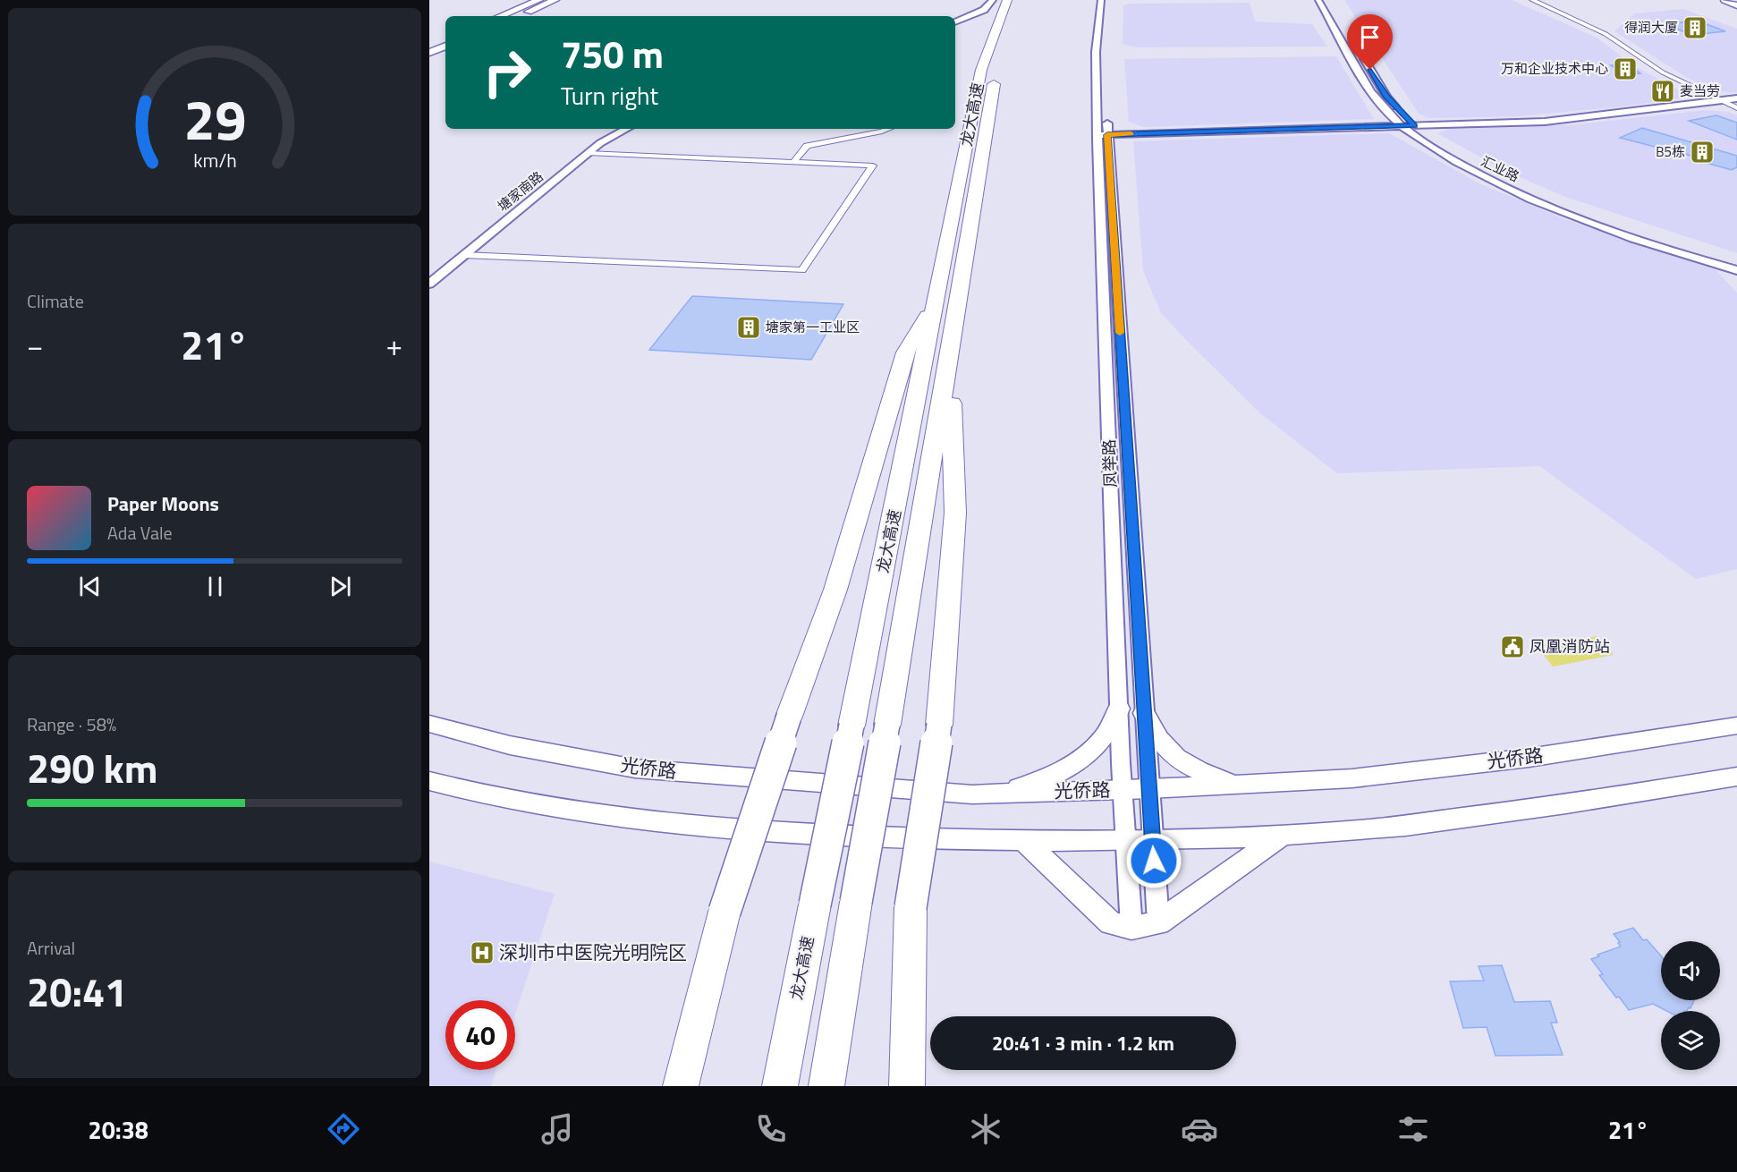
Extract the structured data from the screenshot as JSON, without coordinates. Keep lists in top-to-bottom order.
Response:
{
  "streets": {
    "highway": ["龙大高速"],
    "main road": ["光侨路"],
    "street": ["汇业路", "塘家南路", "凤举路"]
  },
  "crossings": [
    ["凤举路", "光侨路"]
  ],
  "places": {
    "building": [
      "得润大厦",
      "万和企业技术中心",
      "B5栋",
      "塘家第一工业区"
    ],
    "restaurant": ["麦当劳"],
    "public building": ["凤凰消防站"],
    "hospital": ["深圳市中医院光明院区"]
  },
  "page": {
    "turn": ["750 m", "Turn right"],
    "tile": [
      "Climate",
      ["Range · 58%", "290 km"],
      ["Arrival", "20:41"]
    ],
    "heat": ["−", "21°", "+"],
    "song": ["Paper Moons", "Ada Vale"],
    "limit": "40",
    "trip": "20:41 · 3 min · 1.2 km",
    "tabs": ["20:38", "21°"],
    "gauge": ["29", "km/h"]
  }
}
